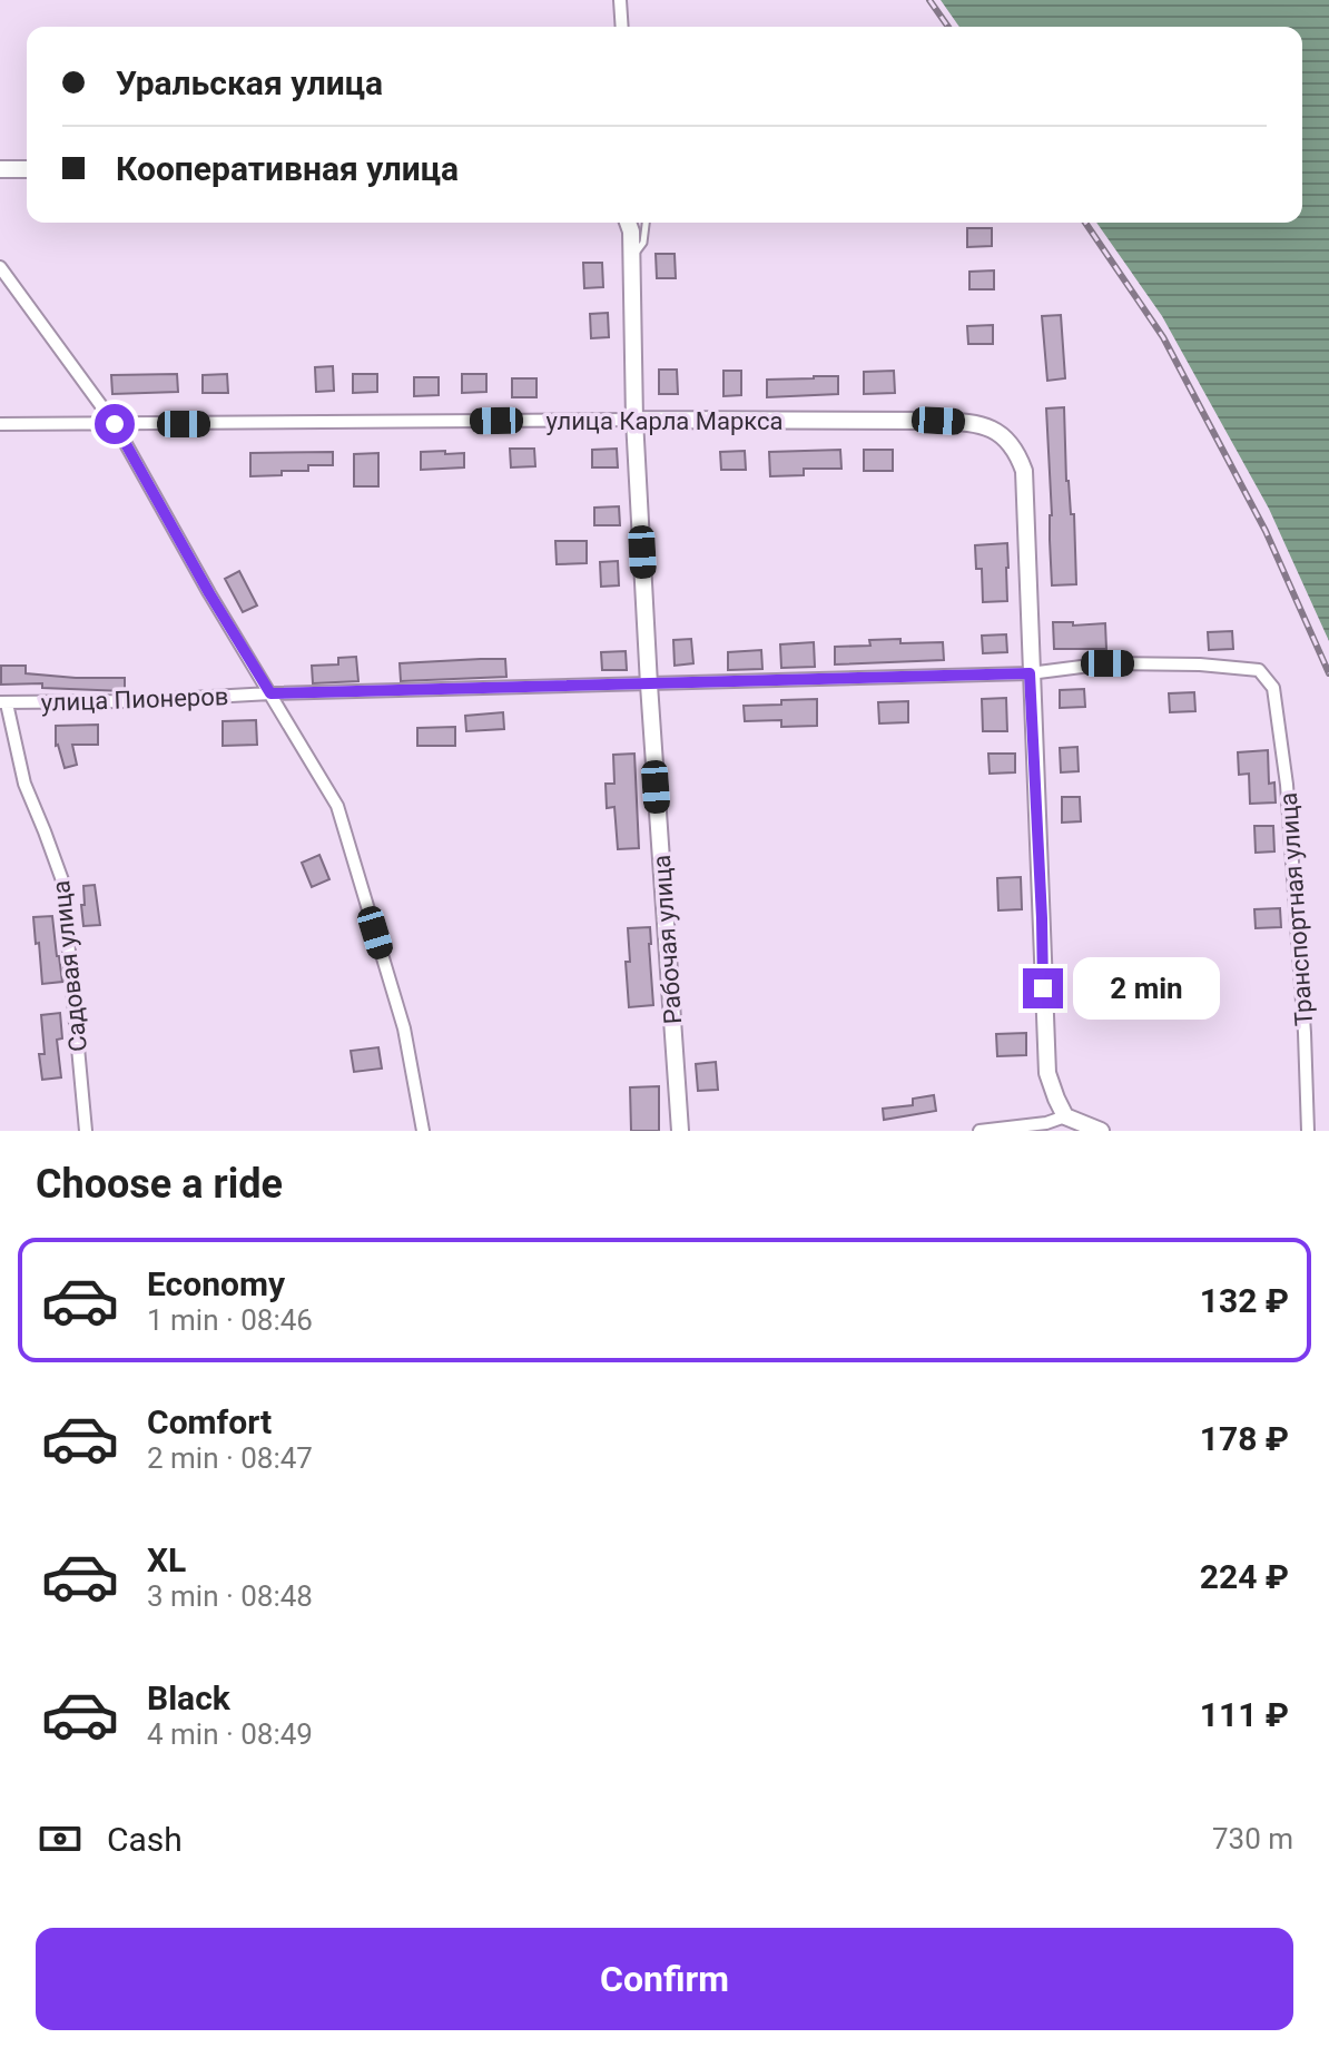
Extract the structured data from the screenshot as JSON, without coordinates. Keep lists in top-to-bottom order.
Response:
{
  "streets": {
    "main road": ["улица Карла Маркса", "Рабочая улица"],
    "street": ["улица Пионеров", "Транспортная улица", "Садовая улица"]
  },
  "crossings": [
    ["улица Карла Маркса", "улица Пионеров"],
    ["улица Карла Маркса", "Рабочая улица"],
    ["улица Пионеров", "Транспортная улица"],
    ["улица Пионеров", "Рабочая улица"],
    ["улица Пионеров", "Садовая улица"]
  ],
  "page": {
    "banner": ["Уральская улица", "Кооперативная улица"],
    "bubble": "2 min",
    "heading": "Choose a ride",
    "list": [
      {
        "name": "Economy",
        "note": "1 min · 08:46",
        "value": "132 ₽"
      },
      {
        "name": "Comfort",
        "note": "2 min · 08:47",
        "value": "178 ₽"
      },
      {
        "name": "XL",
        "note": "3 min · 08:48",
        "value": "224 ₽"
      },
      {
        "name": "Black",
        "note": "4 min · 08:49",
        "value": "111 ₽"
      }
    ],
    "pay": ["Cash", "730 m"],
    "buttons": "Confirm"
  }
}
